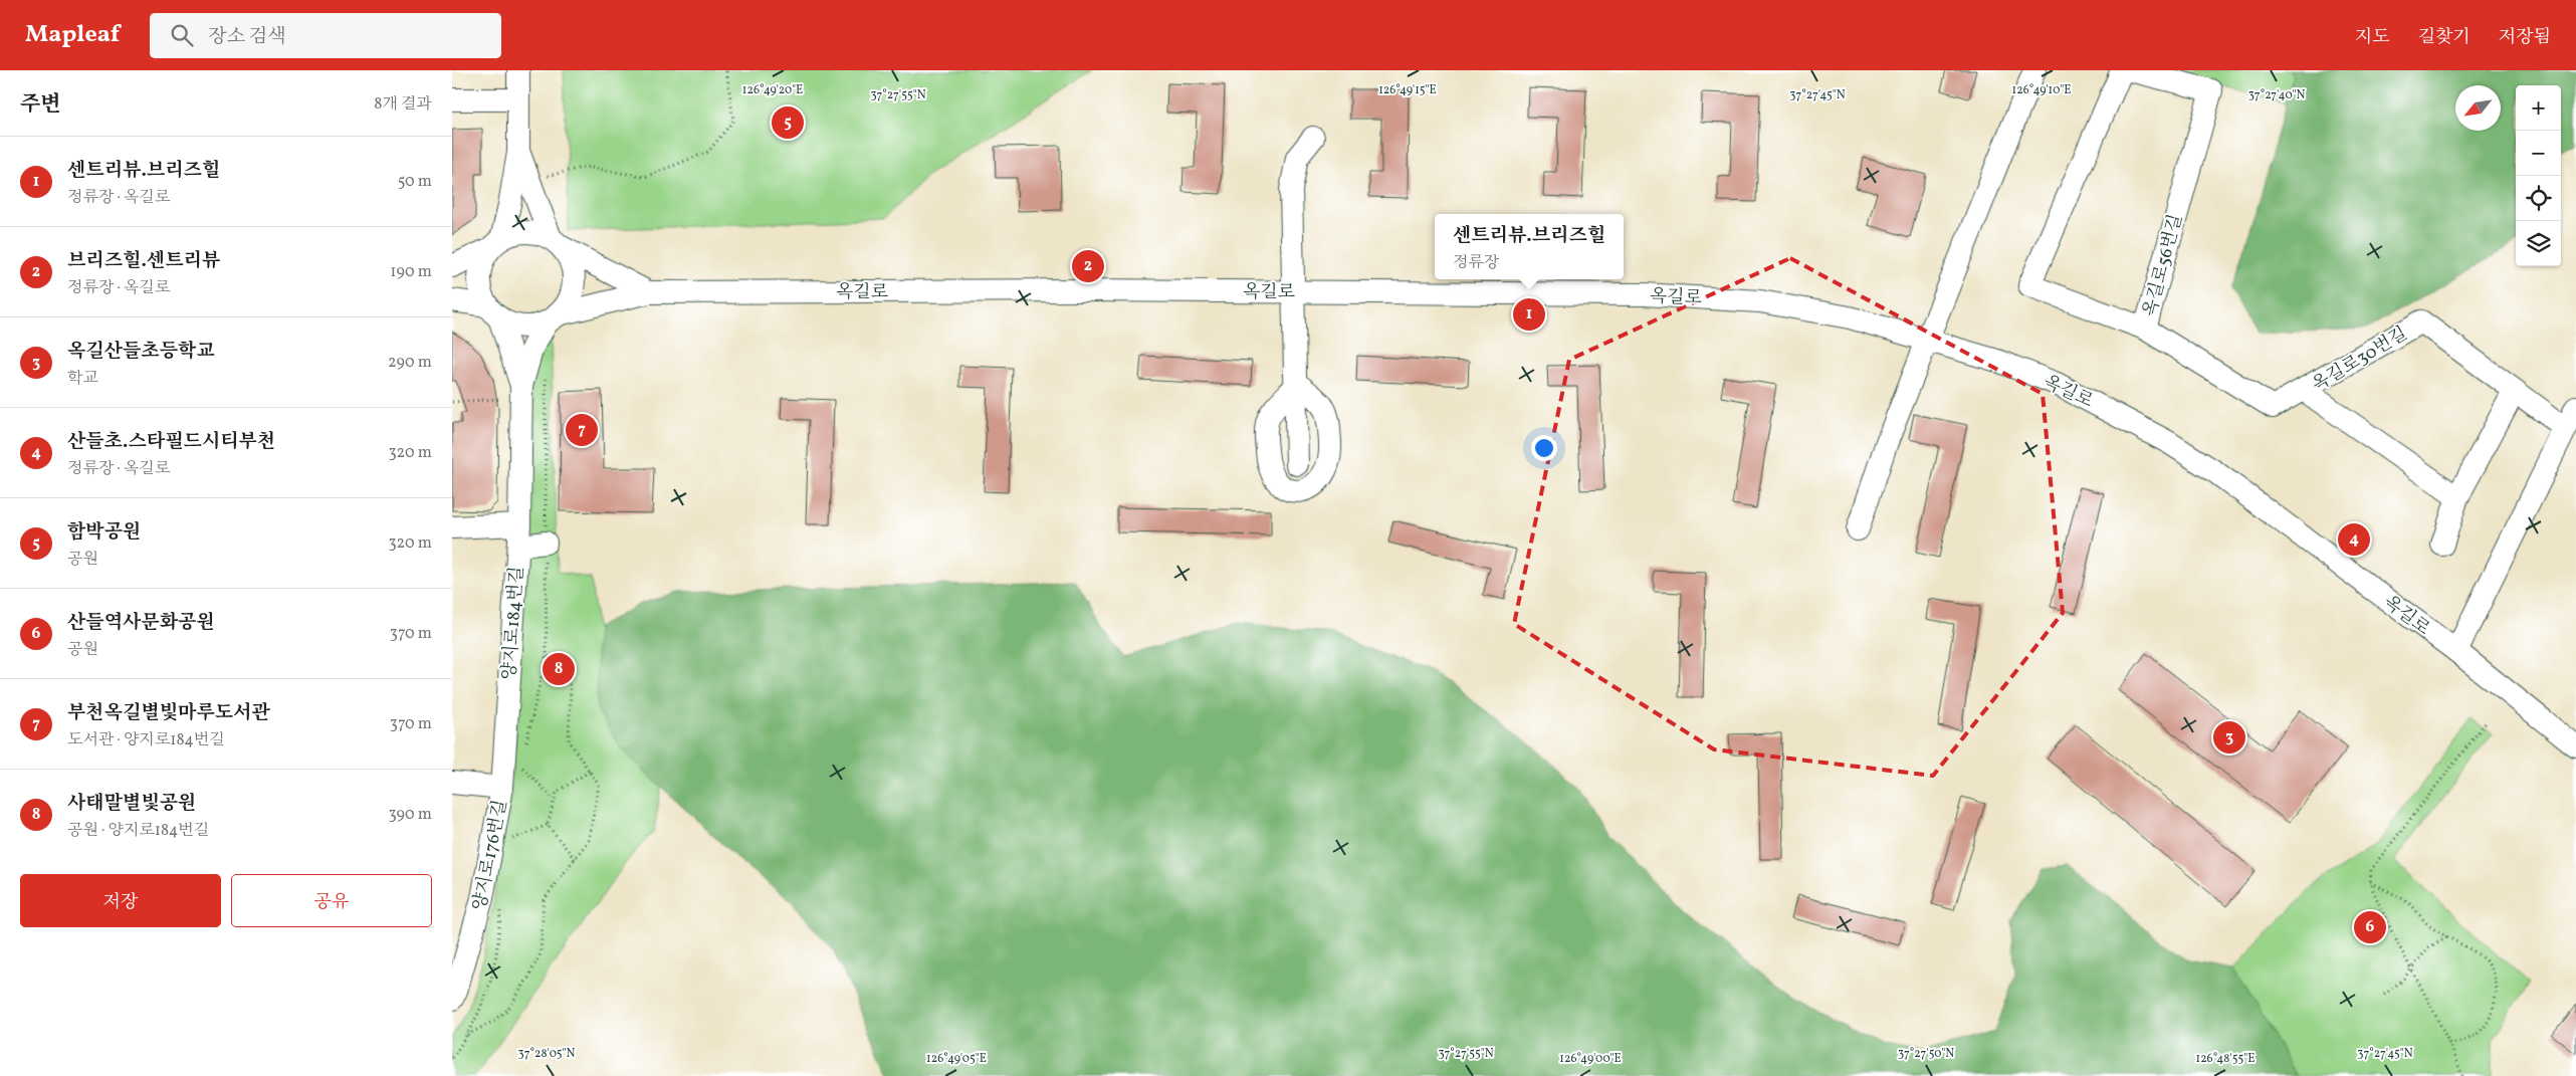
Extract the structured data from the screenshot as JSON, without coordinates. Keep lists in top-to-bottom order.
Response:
{
  "streets": {
    "street": [
      "옥길로56번길",
      "옥길로",
      "옥길로30번길",
      "양지로184번길",
      "양지로176번길"
    ]
  },
  "crossings": [
    ["양지로184번길", "양지로176번길"]
  ],
  "north": "bottom left",
  "page": {
    "header": "Mapleaf",
    "search": "장소 검색",
    "nav": ["지도", "길찾기", "저장됨"],
    "heading": ["주변", "8개 결과"],
    "map_buttons": ["+", "−"],
    "pins": [
      "5",
      "2",
      "1",
      "7",
      "4",
      "8",
      "3",
      "6"
    ],
    "list": [
      {
        "mark": "1",
        "name": "센트리뷰.브리즈힐",
        "note": "정류장 · 옥길로",
        "value": "50 m"
      },
      {
        "mark": "2",
        "name": "브리즈힐.센트리뷰",
        "note": "정류장 · 옥길로",
        "value": "190 m"
      },
      {
        "mark": "3",
        "name": "옥길산들초등학교",
        "note": "학교",
        "value": "290 m"
      },
      {
        "mark": "4",
        "name": "산들초.스타필드시티부천",
        "note": "정류장 · 옥길로",
        "value": "320 m"
      },
      {
        "mark": "5",
        "name": "함박공원",
        "note": "공원",
        "value": "320 m"
      },
      {
        "mark": "6",
        "name": "산들역사문화공원",
        "note": "공원",
        "value": "370 m"
      },
      {
        "mark": "7",
        "name": "부천옥길별빛마루도서관",
        "note": "도서관 · 양지로184번길",
        "value": "370 m"
      },
      {
        "mark": "8",
        "name": "사태말별빛공원",
        "note": "공원 · 양지로184번길",
        "value": "390 m"
      }
    ],
    "popup": ["센트리뷰.브리즈힐", "정류장"],
    "buttons": ["저장", "공유"]
  },
  "coordinates": [
    "126°49'20\"E",
    "126°49'15\"E",
    "126°49'10\"E",
    "37°27'55\"N",
    "37°27'45\"N",
    "37°27'40\"N",
    "37°28'05\"N",
    "37°27'50\"N",
    "126°49'05\"E",
    "126°49'00\"E",
    "126°48'55\"E"
  ]
}
